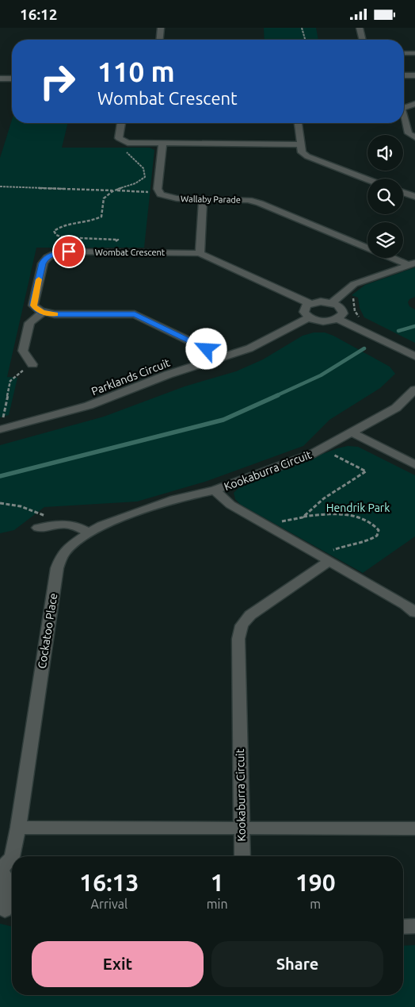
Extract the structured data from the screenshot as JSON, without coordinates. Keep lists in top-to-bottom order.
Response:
{
  "streets": {
    "street": [
      "Wallaby Parade",
      "Wombat Crescent",
      "Parklands Circuit",
      "Kookaburra Circuit",
      "Cockatoo Place"
    ]
  },
  "crossings": [
    ["Kookaburra Circuit", "Cockatoo Place"]
  ],
  "parks": ["Hendrik Park"],
  "page": {
    "status": "16:12",
    "turn": ["110 m", "Wombat Crescent"],
    "eta": [
      "16:13",
      "Arrival",
      "1",
      "min",
      "190",
      "m"
    ],
    "buttons": ["Exit", "Share"]
  }
}
